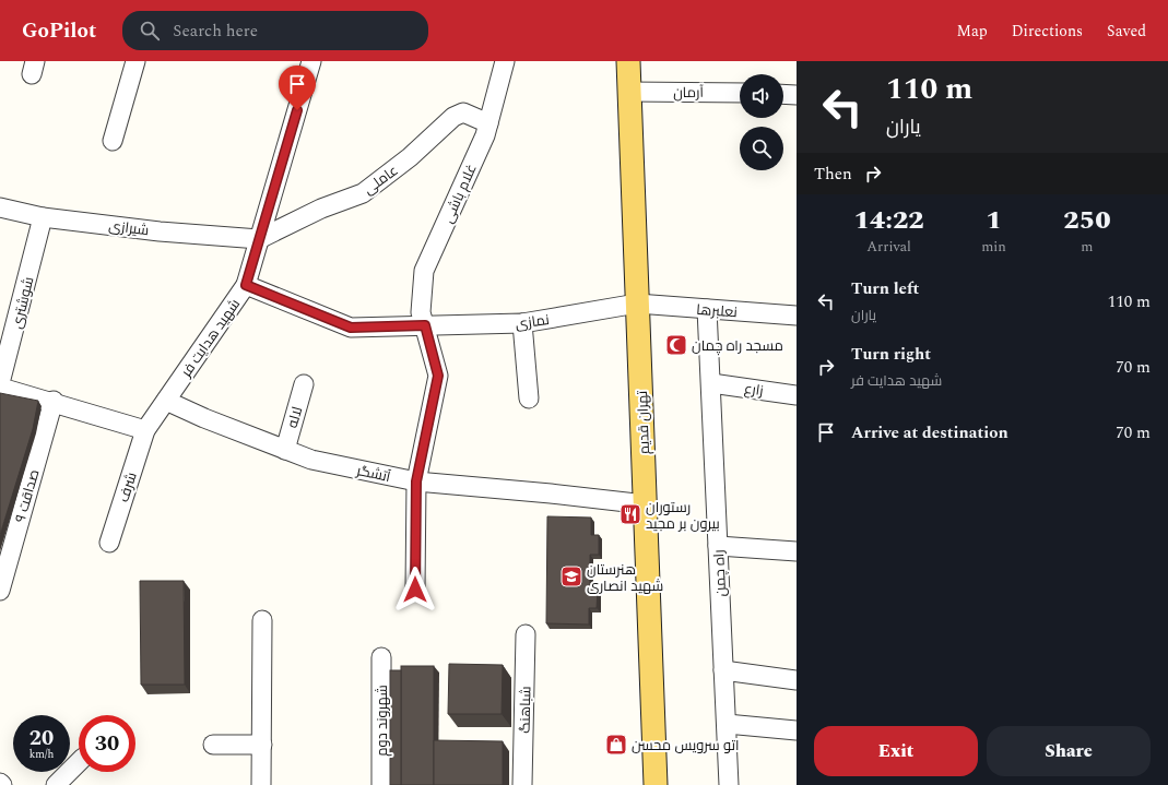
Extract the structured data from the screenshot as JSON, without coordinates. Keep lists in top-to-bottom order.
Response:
{
  "streets": {
    "main road": ["تهران قدیم"],
    "street": [
      "آرمان",
      "عاملی",
      "غلام باشی",
      "شیرازی",
      "شوشتری",
      "نعلبرها",
      "نمازی",
      "شهید هدایت فر",
      "زارع",
      "لاله",
      "آتشگر",
      "شرف",
      "صداقت ۹",
      "راه چمن",
      "شباهنگ",
      "شهروند دوم"
    ]
  },
  "crossings": [
    ["آرمان", "تهران قدیم"],
    ["عاملی", "غلام باشی"],
    ["عاملی", "شیرازی"],
    ["عاملی", "شهید هدایت فر"],
    ["غلام باشی", "نمازی"],
    ["غلام باشی", "آتشگر"],
    ["شیرازی", "شوشتری"],
    ["شیرازی", "شهید هدایت فر"],
    ["شوشتری", "صداقت ۹"],
    ["نعلبرها", "نمازی"],
    ["نعلبرها", "تهران قدیم"],
    ["نعلبرها", "راه چمن"],
    ["نمازی", "شهید هدایت فر"],
    ["نمازی", "تهران قدیم"],
    ["شهید هدایت فر", "آتشگر"],
    ["شهید هدایت فر", "شرف"],
    ["زارع", "راه چمن"],
    ["لاله", "آتشگر"],
    ["تهران قدیم", "آتشگر"]
  ],
  "places": {
    "mosque": ["مسجد راه چمان"],
    "restaurant": ["رستوران بیرون بر مجید"],
    "school or university": ["هنرستان شهید انصاری"],
    "shop": ["اتو سرویس محسن"]
  },
  "page": {
    "header": "GoPilot",
    "search": "Search here",
    "nav": ["Map", "Directions", "Saved"],
    "turn": ["110 m", "یاران"],
    "then": "Then",
    "eta": [
      "14:22",
      "Arrival",
      "1",
      "min",
      "250",
      "m"
    ],
    "list": [
      {
        "name": "Turn left",
        "note": "یاران",
        "value": "110 m"
      },
      {
        "name": "Turn right",
        "note": "شهید هدایت فر",
        "value": "70 m"
      },
      {
        "name": "Arrive at destination",
        "value": "70 m"
      }
    ],
    "speed": "20 km/h",
    "limit": "30",
    "buttons": ["Exit", "Share"]
  }
}
